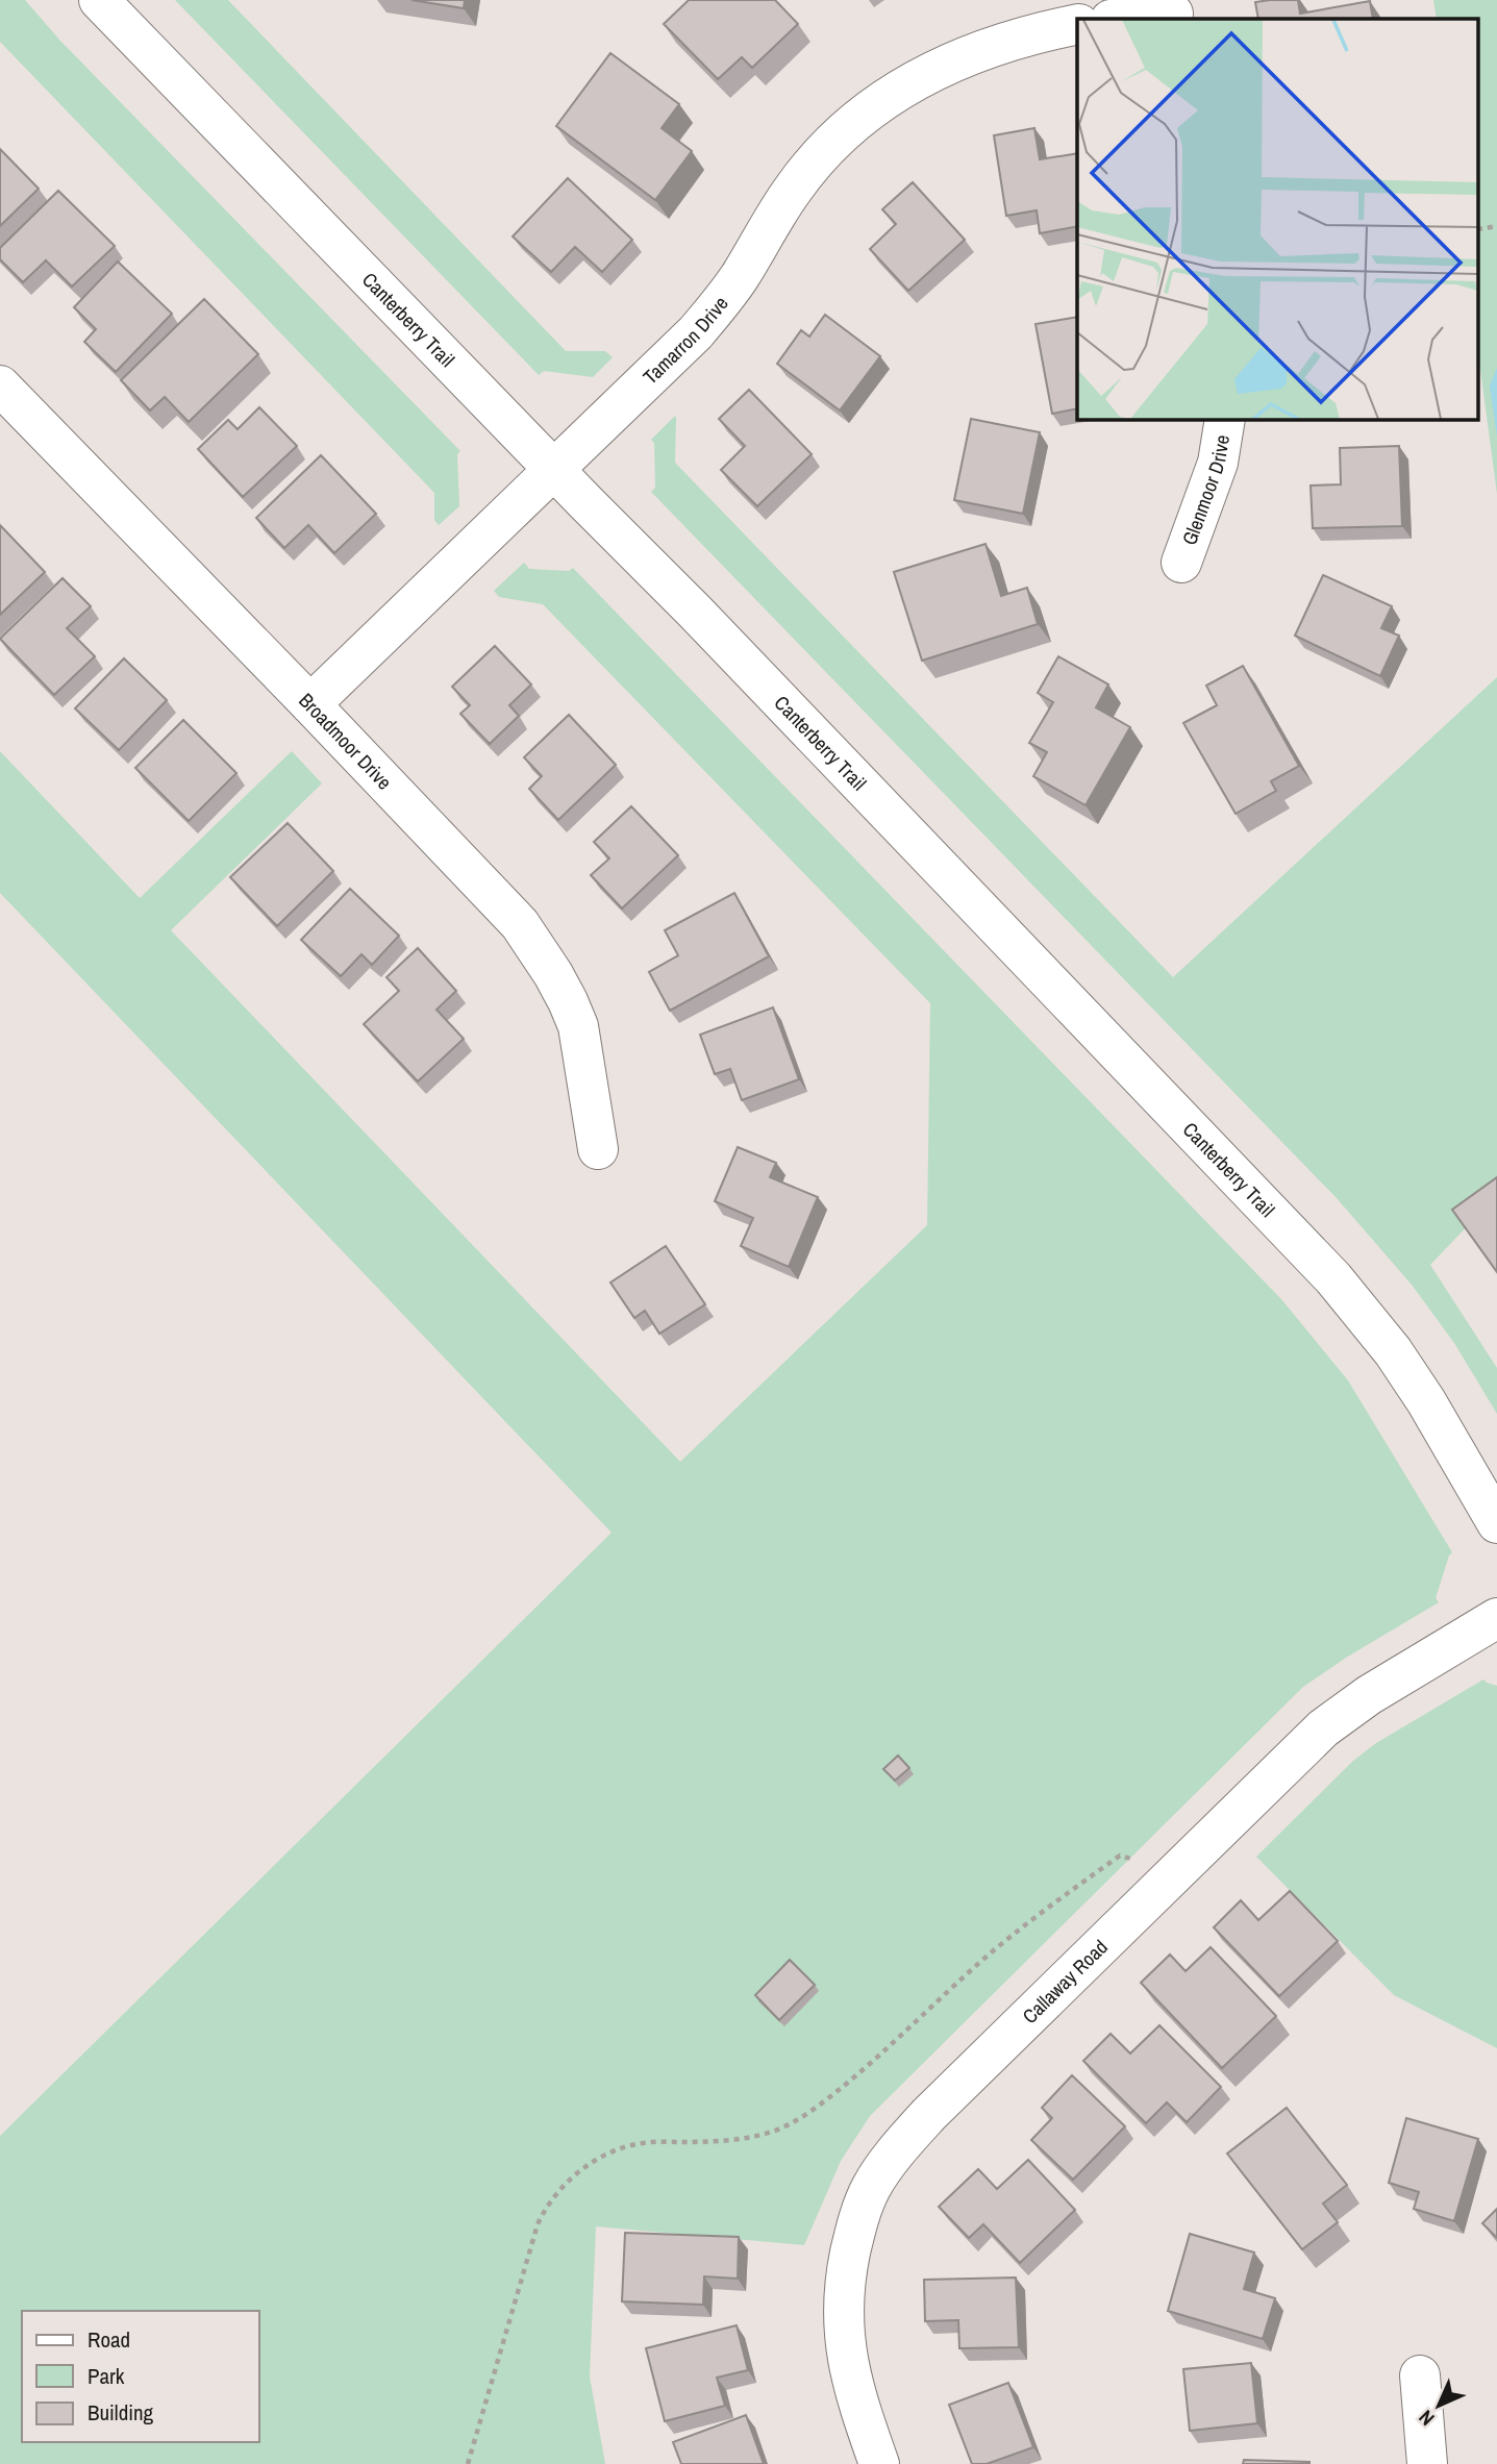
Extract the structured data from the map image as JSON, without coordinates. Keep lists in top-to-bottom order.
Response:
{
  "streets": {
    "street": [
      "Canterberry Trail",
      "Tamarron Drive",
      "Glenmoor Drive",
      "Broadmoor Drive",
      "Callaway Road"
    ]
  },
  "crossings": [
    ["Canterberry Trail", "Tamarron Drive"],
    ["Tamarron Drive", "Broadmoor Drive"]
  ],
  "legend": ["Road", "Park", "Building"],
  "north": "bottom left"
}
